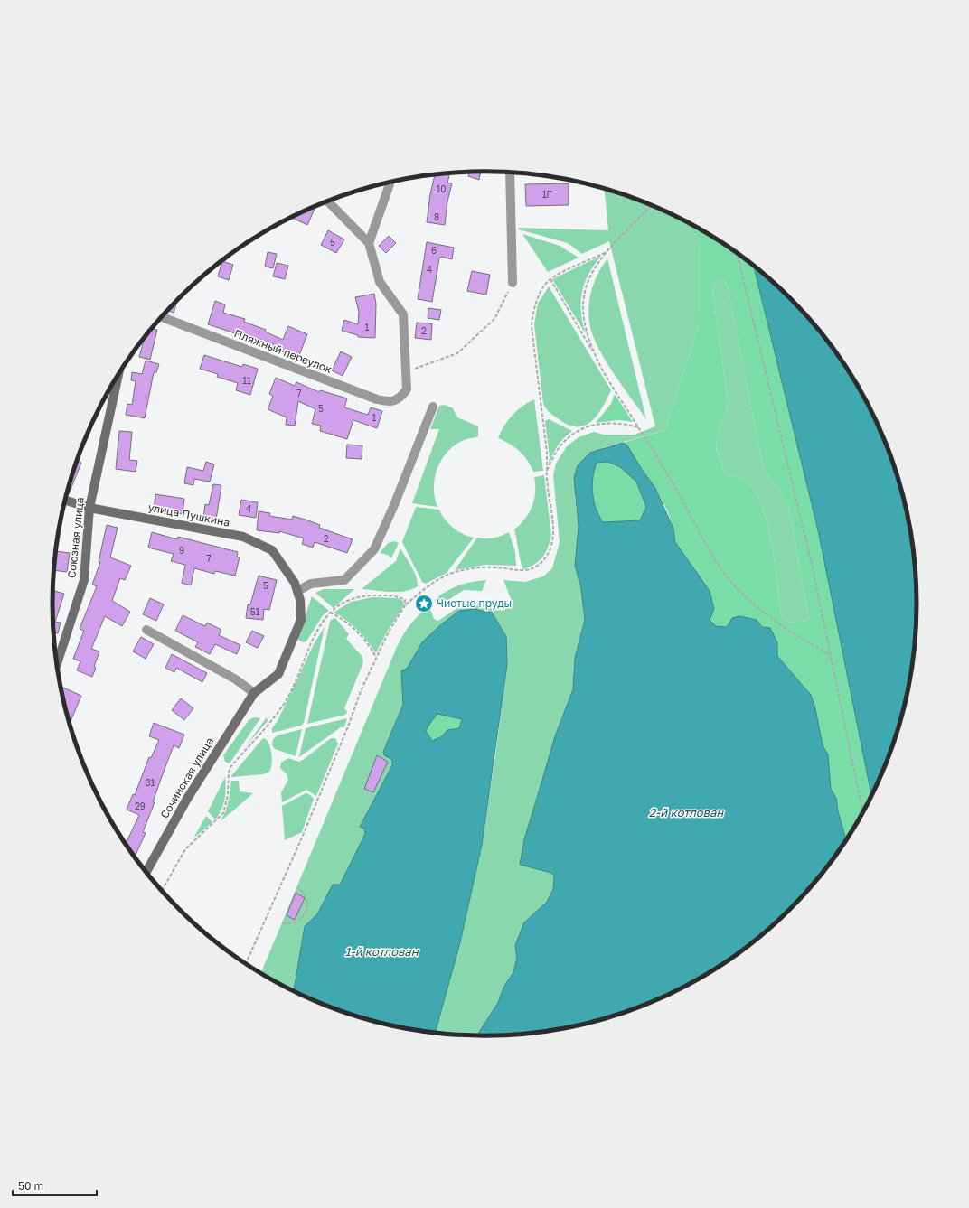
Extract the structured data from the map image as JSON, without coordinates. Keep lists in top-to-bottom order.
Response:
{
  "streets": {
    "street": [
      "Пляжный переулок",
      "улица Пушкина",
      "Союзная улица",
      "Сочинская улица"
    ]
  },
  "crossings": [
    ["улица Пушкина", "Союзная улица"],
    ["улица Пушкина", "Сочинская улица"]
  ],
  "water": ["2-й котлован", "1-й котлован"],
  "places": {
    "place": ["Чистые пруды"]
  },
  "house_numbers": [
    "10",
    "1Г",
    "8",
    "5",
    "6",
    "4",
    "1",
    "2",
    "11",
    "7",
    "5",
    "1",
    "4",
    "2",
    "9",
    "7",
    "5",
    "51",
    "31",
    "29"
  ],
  "scale_bar": "50 m"
}
